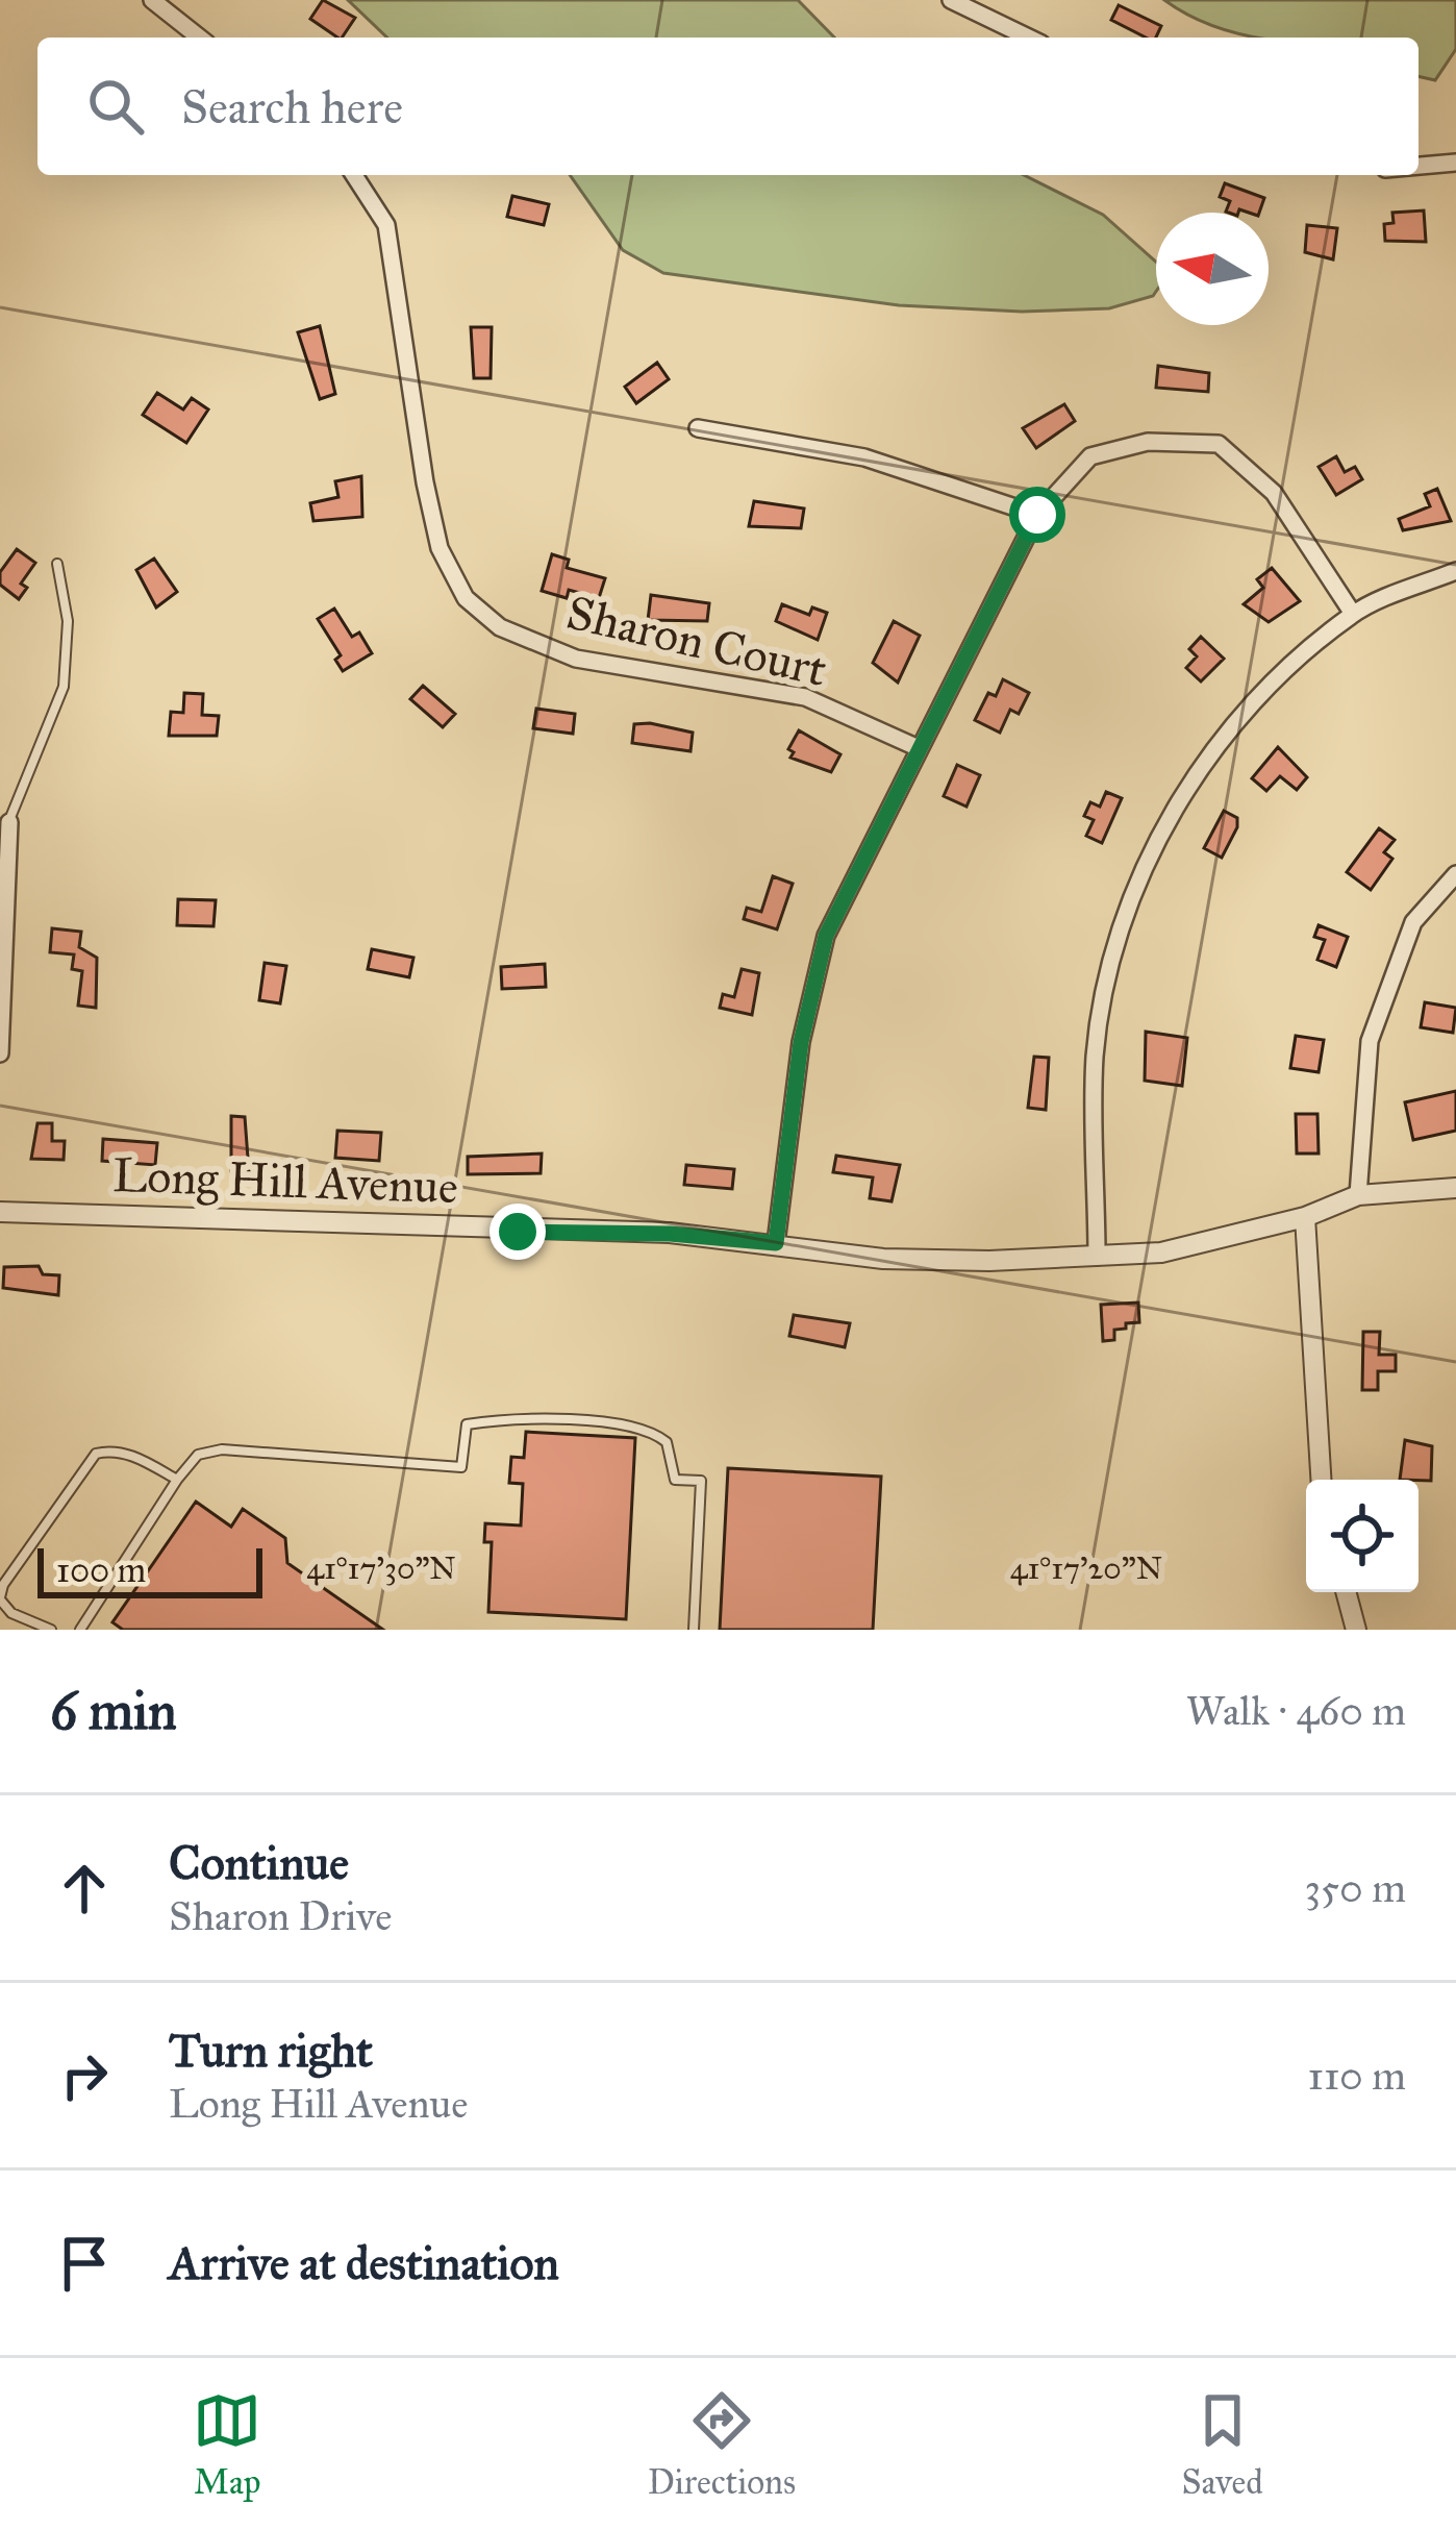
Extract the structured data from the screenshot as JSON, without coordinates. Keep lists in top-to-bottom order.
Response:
{
  "streets": {
    "street": ["Sharon Court", "Long Hill Avenue"]
  },
  "scale_bar": "100 m",
  "north": "left",
  "page": {
    "search": "Search here",
    "scale": "100 m",
    "heading": ["6 min", "Walk · 460 m"],
    "list": [
      ["Continue", "Sharon Drive", "350 m"],
      ["Turn right", "Long Hill Avenue", "110 m"],
      "Arrive at destination"
    ],
    "nav": ["Map", "Directions", "Saved"]
  },
  "coordinates": ["41°17'30\"N", "41°17'20\"N"]
}
